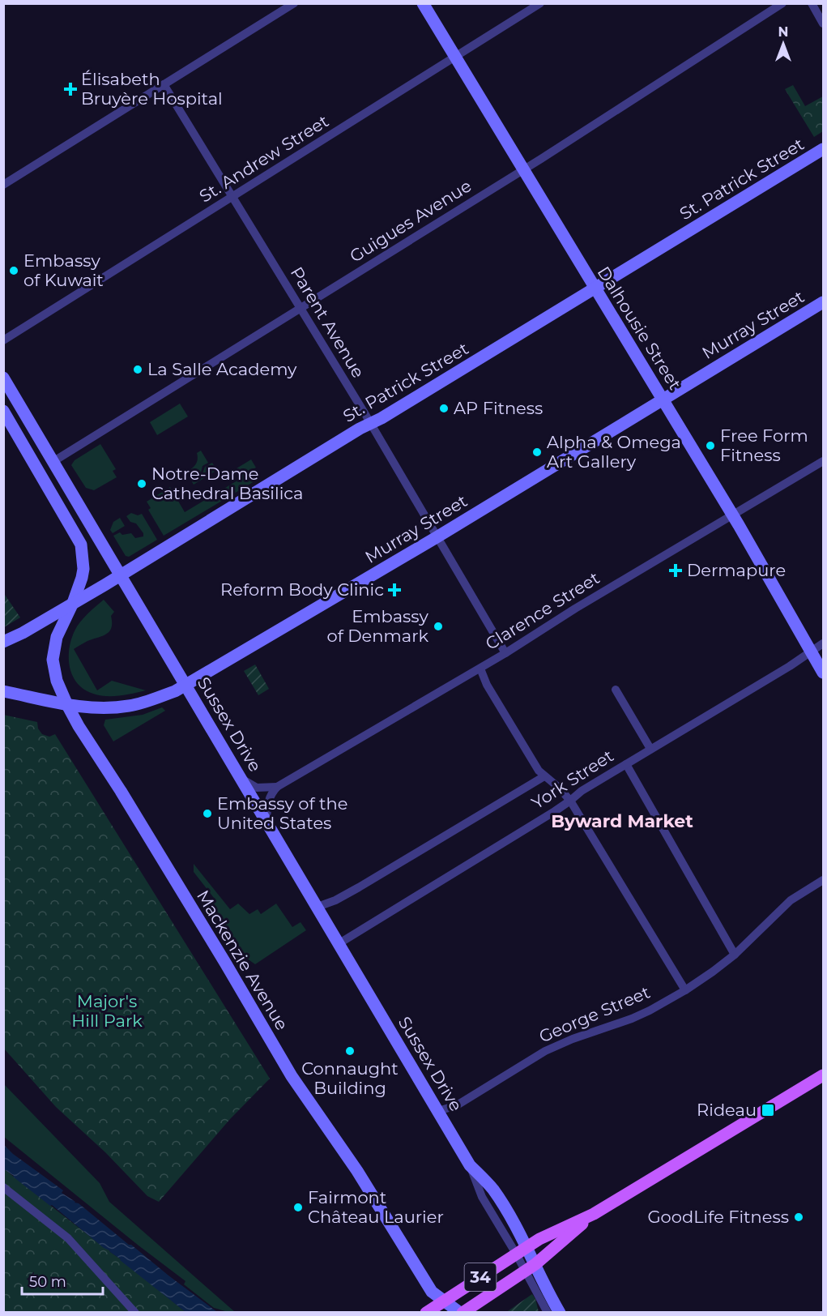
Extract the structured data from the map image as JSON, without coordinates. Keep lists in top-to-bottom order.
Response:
{
  "streets": {
    "main road": [
      "St. Patrick Street",
      "Murray Street",
      "Dalhousie Street",
      "Sussex Drive",
      "Mackenzie Avenue",
      "34"
    ],
    "street": [
      "St. Andrew Street",
      "Guigues Avenue",
      "Parent Avenue",
      "Clarence Street",
      "York Street",
      "George Street"
    ]
  },
  "crossings": [
    ["St. Andrew Street", "Parent Avenue"],
    ["St. Andrew Street", "Dalhousie Street"],
    ["St. Patrick Street", "Parent Avenue"],
    ["St. Patrick Street", "Dalhousie Street"],
    ["St. Patrick Street", "Sussex Drive"],
    ["St. Patrick Street", "Mackenzie Avenue"],
    ["Guigues Avenue", "Parent Avenue"],
    ["Guigues Avenue", "Dalhousie Street"],
    ["Guigues Avenue", "Sussex Drive"],
    ["Parent Avenue", "Murray Street"],
    ["Parent Avenue", "Clarence Street"],
    ["Murray Street", "Dalhousie Street"],
    ["Murray Street", "Sussex Drive"],
    ["Murray Street", "Mackenzie Avenue"],
    ["Dalhousie Street", "Clarence Street"],
    ["Dalhousie Street", "York Street"],
    ["Sussex Drive", "York Street"],
    ["Sussex Drive", "George Street"],
    ["Sussex Drive", "34"],
    ["Mackenzie Avenue", "34"]
  ],
  "districts": ["Byward Market"],
  "parks": ["Major's Hill Park"],
  "places": {
    "health": ["Élisabeth Bruyère Hospital", "Dermapure", "Reform Body Clinic"],
    "other": [
      "Embassy of Kuwait",
      "La Salle Academy",
      "AP Fitness",
      "Free Form Fitness",
      "Alpha & Omega Art Gallery",
      "Notre-Dame Cathedral Basilica",
      "Embassy of Denmark",
      "Embassy of the United States",
      "Connaught Building",
      "Fairmont Château Laurier",
      "GoodLife Fitness"
    ],
    "transit": ["Rideau"]
  },
  "scale_bar": "50 m",
  "north": "top"
}
